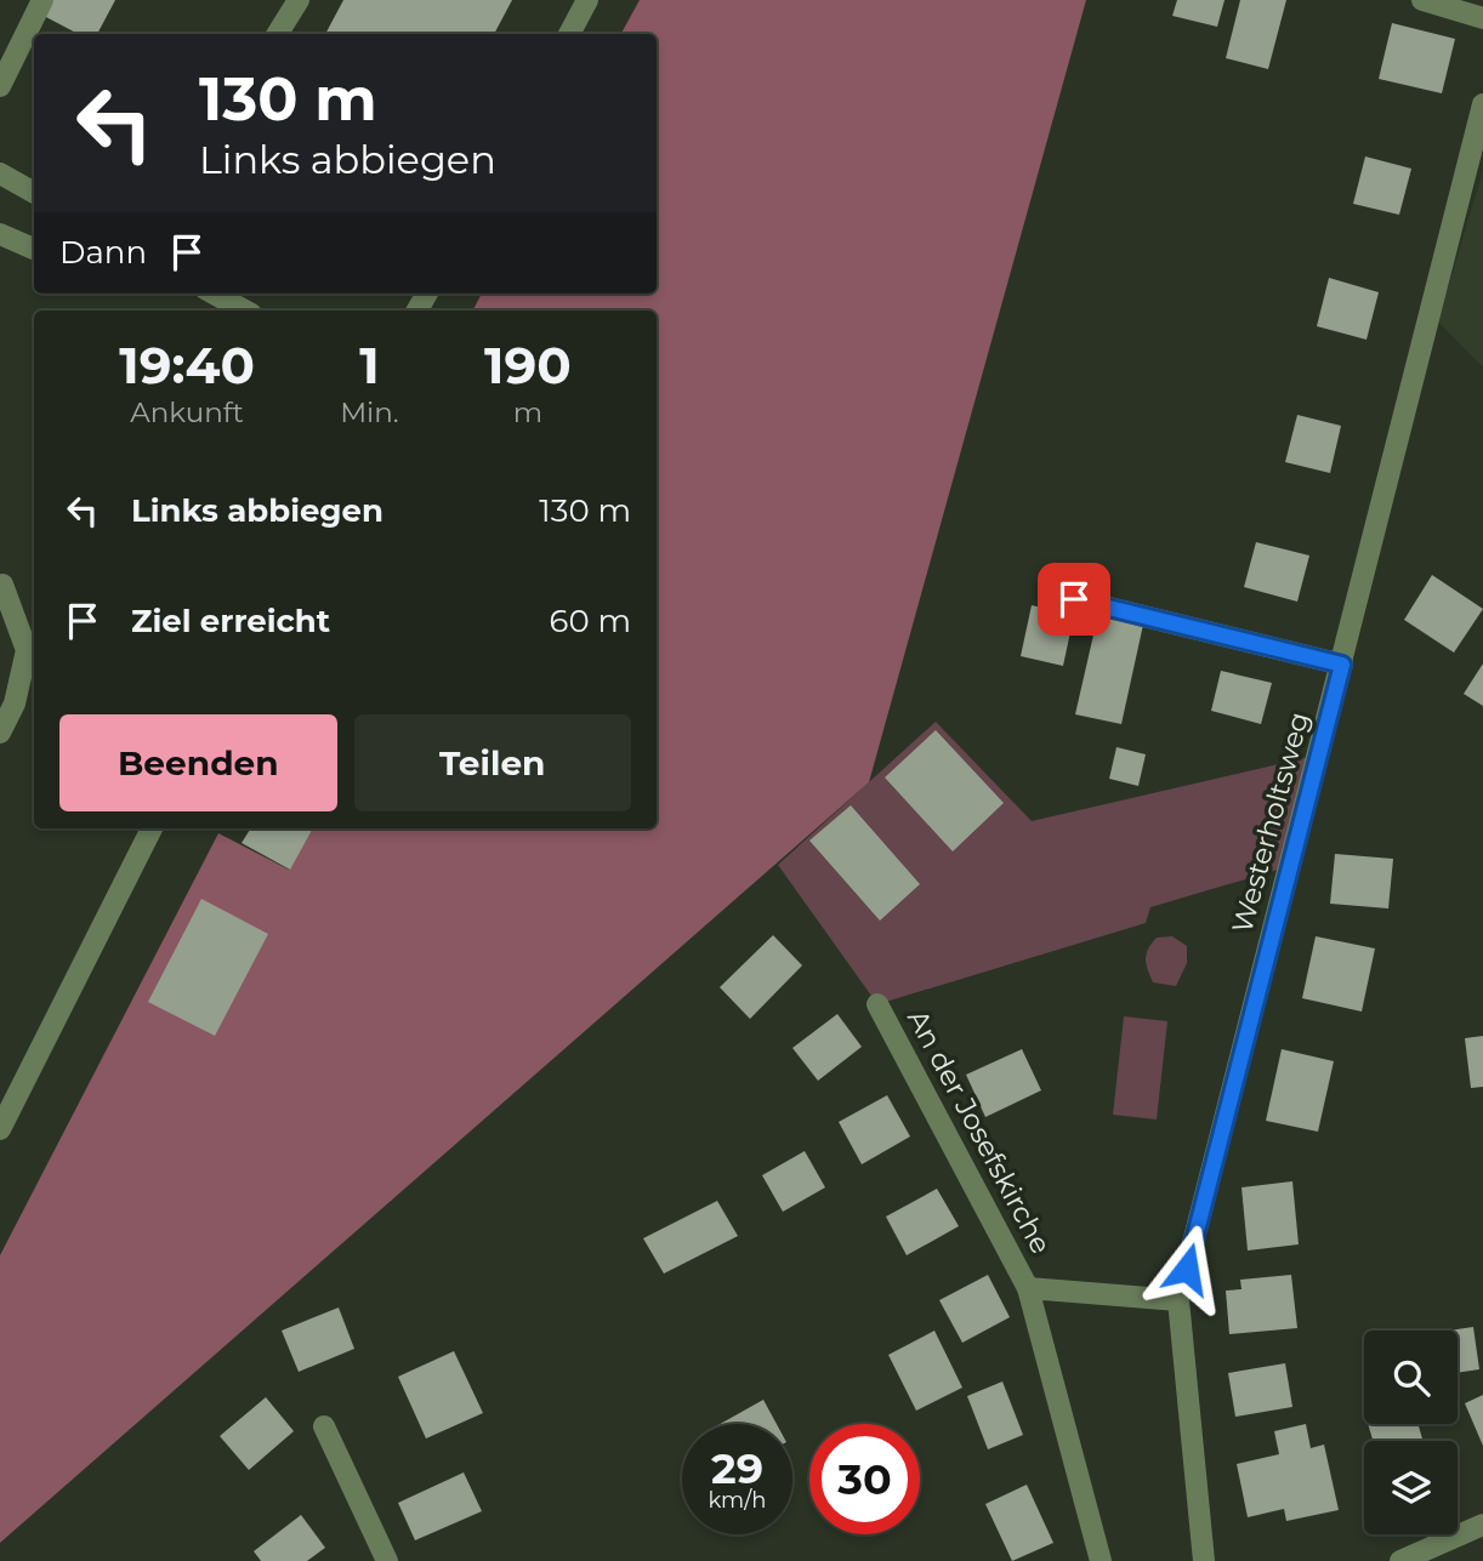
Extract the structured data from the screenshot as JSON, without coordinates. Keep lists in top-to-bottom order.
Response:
{
  "streets": {
    "street": ["Westerholtsweg", "An der Josefskirche"]
  },
  "crossings": [
    ["Westerholtsweg", "An der Josefskirche"]
  ],
  "page": {
    "turn": ["130 m", "Links abbiegen"],
    "then": "Dann",
    "eta": [
      "19:40",
      "Ankunft",
      "1",
      "Min.",
      "190",
      "m"
    ],
    "list": [
      {
        "name": "Links abbiegen",
        "value": "130 m"
      },
      {
        "name": "Ziel erreicht",
        "value": "60 m"
      }
    ],
    "buttons": ["Beenden", "Teilen"],
    "speed": "29 km/h",
    "limit": "30"
  }
}
